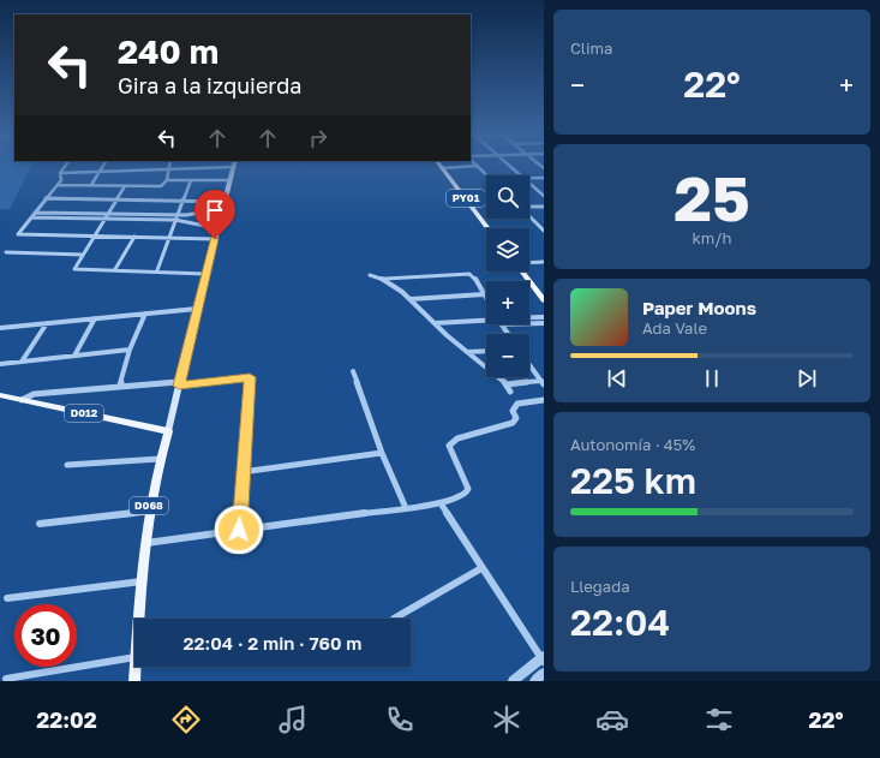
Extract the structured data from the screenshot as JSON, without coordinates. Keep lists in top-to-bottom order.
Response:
{
  "streets": {
    "highway": ["PY01"],
    "main road": ["D012", "D068"]
  },
  "crossings": [
    ["D012", "D068"]
  ],
  "page": {
    "tile": [
      "Clima",
      ["25", "km/h"],
      ["Autonomía · 45%", "225 km"],
      ["Llegada", "22:04"]
    ],
    "turn": ["240 m", "Gira a la izquierda"],
    "heat": ["−", "22°", "+"],
    "map_buttons": ["+", "−"],
    "song": ["Paper Moons", "Ada Vale"],
    "limit": "30",
    "trip": "22:04 · 2 min · 760 m",
    "tabs": ["22:02", "22°"]
  }
}
